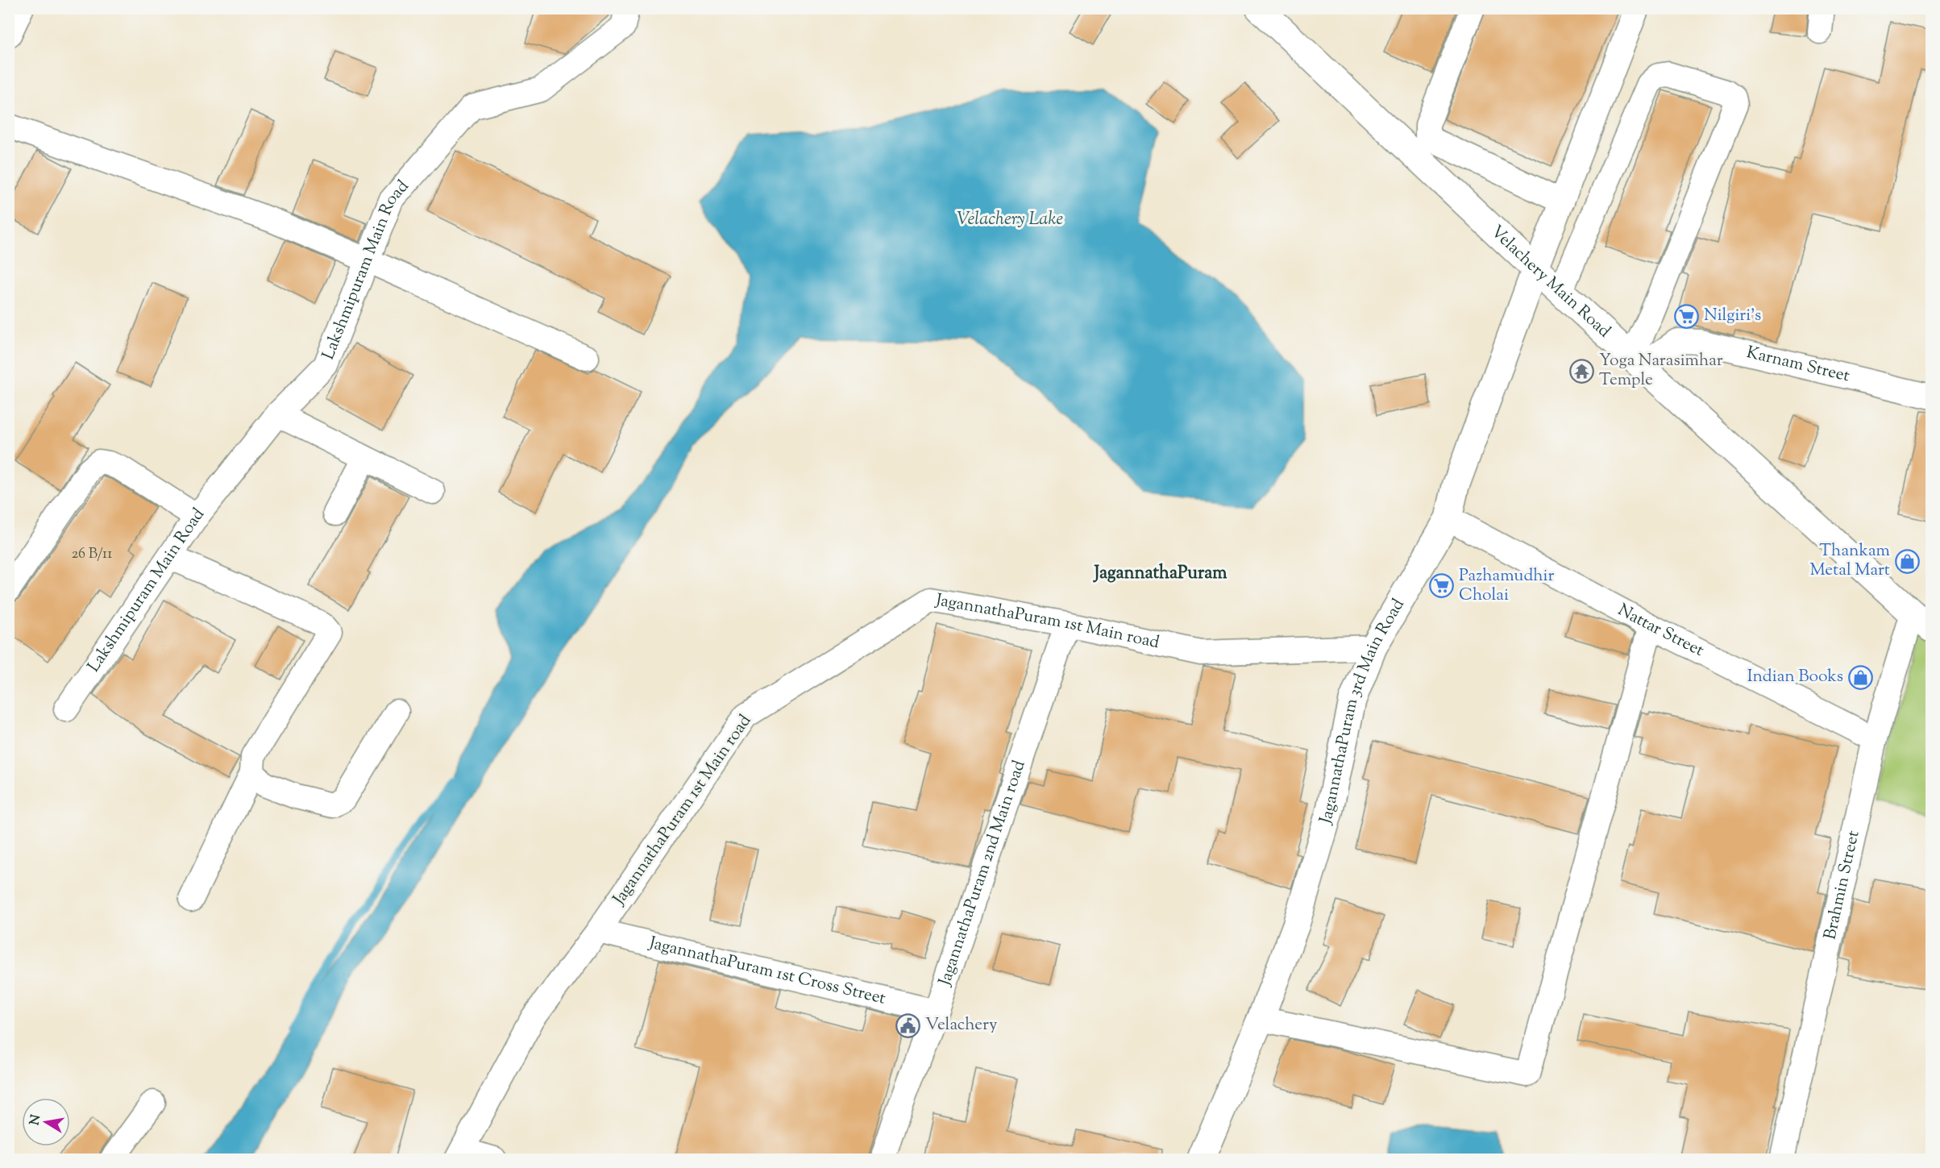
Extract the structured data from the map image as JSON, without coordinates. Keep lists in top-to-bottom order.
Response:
{
  "streets": {
    "street": [
      "Lakshmipuram Main Road",
      "Velachery Main Road",
      "Karnam Street",
      "JagannathaPuram 1st Main road",
      "Nattar Street",
      "JagannathaPuram 3rd Main Road",
      "JagannathaPuram 2nd Main road",
      "Brahmin Street",
      "JagannathaPuram 1st Cross Street"
    ]
  },
  "crossings": [
    ["Velachery Main Road", "Karnam Street"],
    ["Velachery Main Road", "JagannathaPuram 3rd Main Road"],
    ["Velachery Main Road", "Brahmin Street"],
    ["JagannathaPuram 1st Main road", "JagannathaPuram 3rd Main Road"],
    ["JagannathaPuram 1st Main road", "JagannathaPuram 2nd Main road"],
    ["JagannathaPuram 1st Main road", "JagannathaPuram 1st Cross Street"],
    ["Nattar Street", "JagannathaPuram 3rd Main Road"],
    ["Nattar Street", "Brahmin Street"],
    ["JagannathaPuram 2nd Main road", "JagannathaPuram 1st Cross Street"]
  ],
  "districts": ["JagannathaPuram"],
  "water": ["Velachery Lake"],
  "places": {
    "supermarket": ["Nilgiri's", "Pazhamudhir Cholai"],
    "temple": ["Yoga Narasimhar Temple"],
    "shop": ["Thankam Metal Mart", "Indian Books"],
    "public building": ["Velachery"]
  },
  "house_numbers": ["26 B/11"],
  "north": "left"
}
